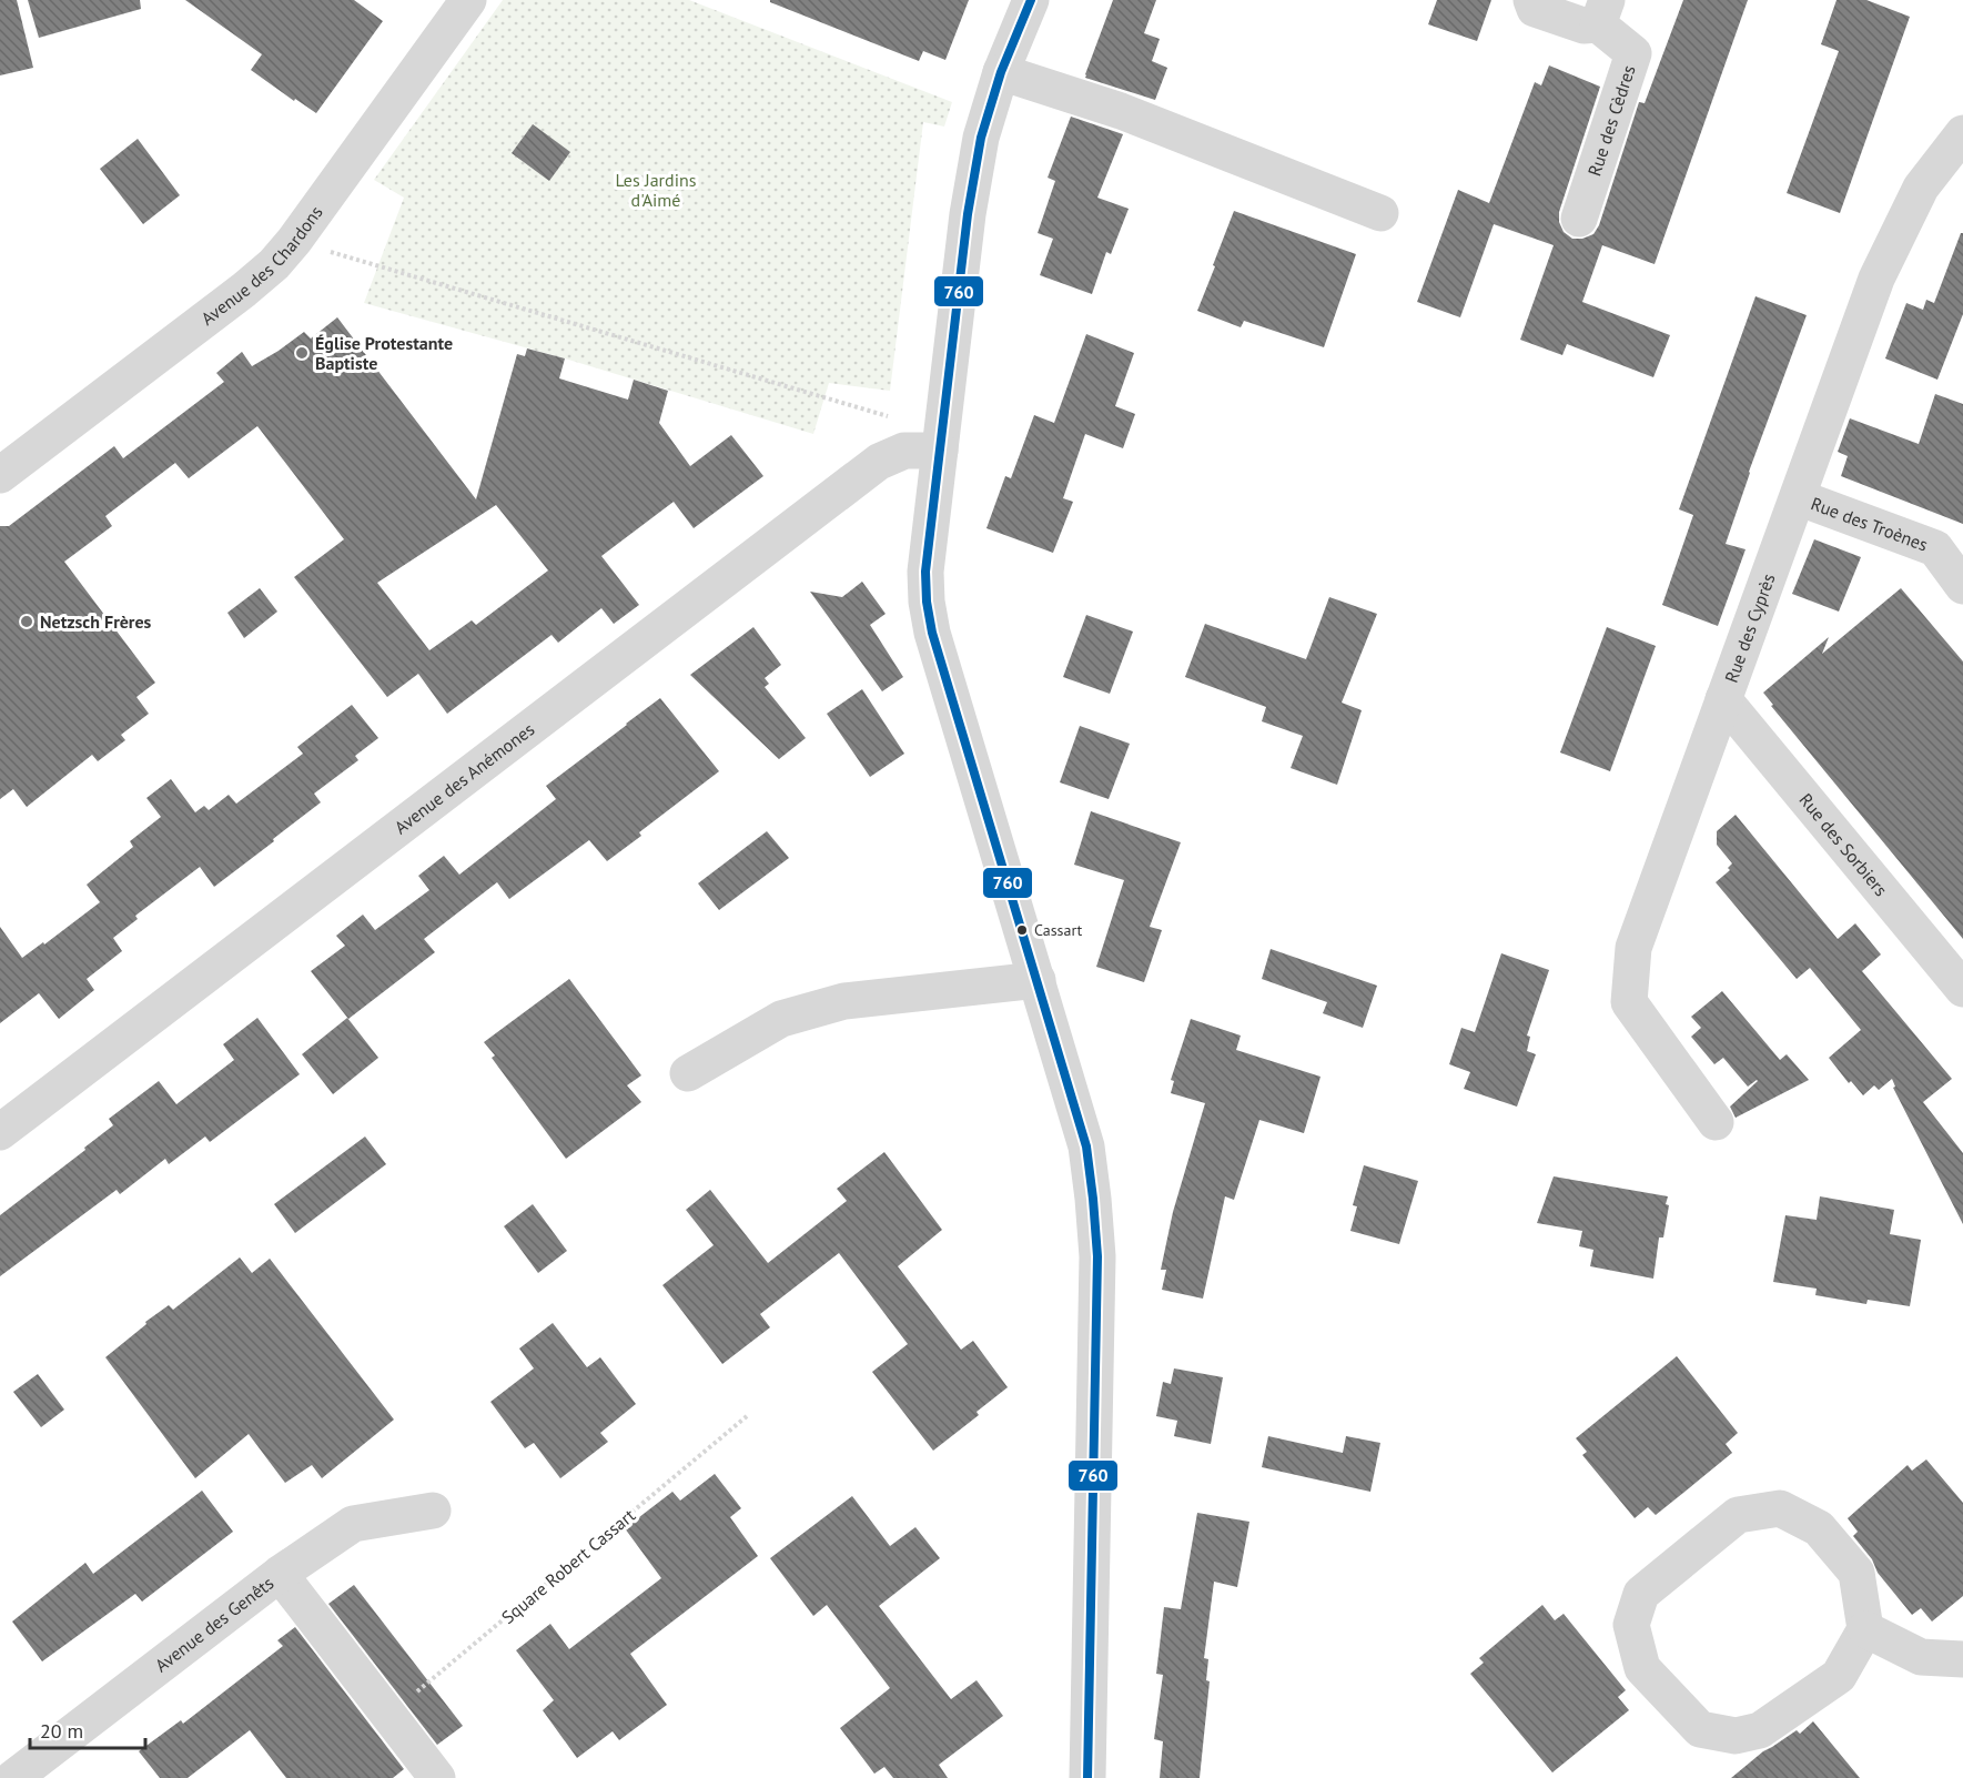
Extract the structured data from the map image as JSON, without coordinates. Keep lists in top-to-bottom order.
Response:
{
  "streets": {
    "street": [
      "Rue des Cèdres",
      "Avenue des Chardons",
      "Rue des Troènes",
      "Rue des Cyprès",
      "Avenue des Anémones",
      "Rue des Sorbiers",
      "Avenue des Genêts"
    ],
    "path": ["Square Robert Cassart"]
  },
  "crossings": [
    ["Rue des Troènes", "Rue des Cyprès"],
    ["Rue des Cyprès", "Rue des Sorbiers"]
  ],
  "parks": ["Les Jardins d'Aimé"],
  "places": ["Église Protestante Baptiste", "Netzsch Frères", "Cassart"],
  "lines": ["transit line 760"],
  "scale_bar": "20 m"
}
